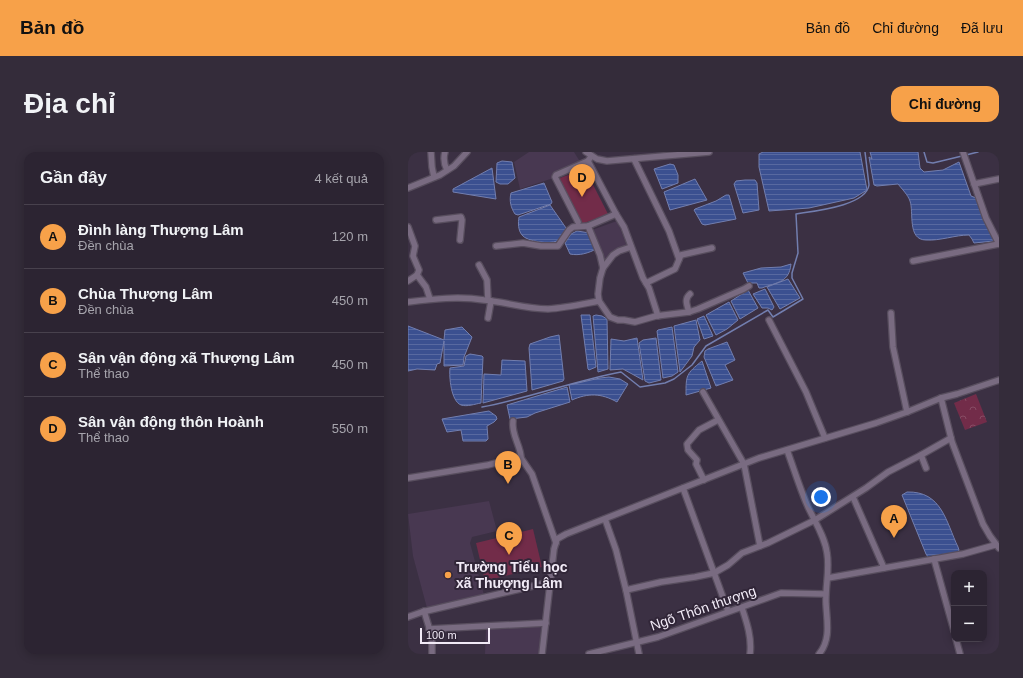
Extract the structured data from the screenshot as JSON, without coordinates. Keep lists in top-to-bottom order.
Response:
{
  "streets": {
    "street": ["Ngõ Thôn thượng"]
  },
  "places": ["Trường Tiểu học xã Thượng Lâm"],
  "scale_bar": "100 m",
  "page": {
    "header": "Bản đồ",
    "nav": ["Bản đồ", "Chỉ đường", "Đã lưu"],
    "buttons": "Chỉ đường",
    "title": "Địa chỉ",
    "heading": ["Gần đây", "4 kết quả"],
    "pins": [
      "D",
      "B",
      "A",
      "C"
    ],
    "list": [
      {
        "mark": "A",
        "name": "Đình làng Thượng Lâm",
        "note": "Đền chùa",
        "value": "120 m"
      },
      {
        "mark": "B",
        "name": "Chùa Thượng Lâm",
        "note": "Đền chùa",
        "value": "450 m"
      },
      {
        "mark": "C",
        "name": "Sân vận động xã Thượng Lâm",
        "note": "Thể thao",
        "value": "450 m"
      },
      {
        "mark": "D",
        "name": "Sân vận động thôn Hoành",
        "note": "Thể thao",
        "value": "550 m"
      }
    ],
    "map_buttons": ["+", "−"],
    "scale": "100 m"
  }
}
